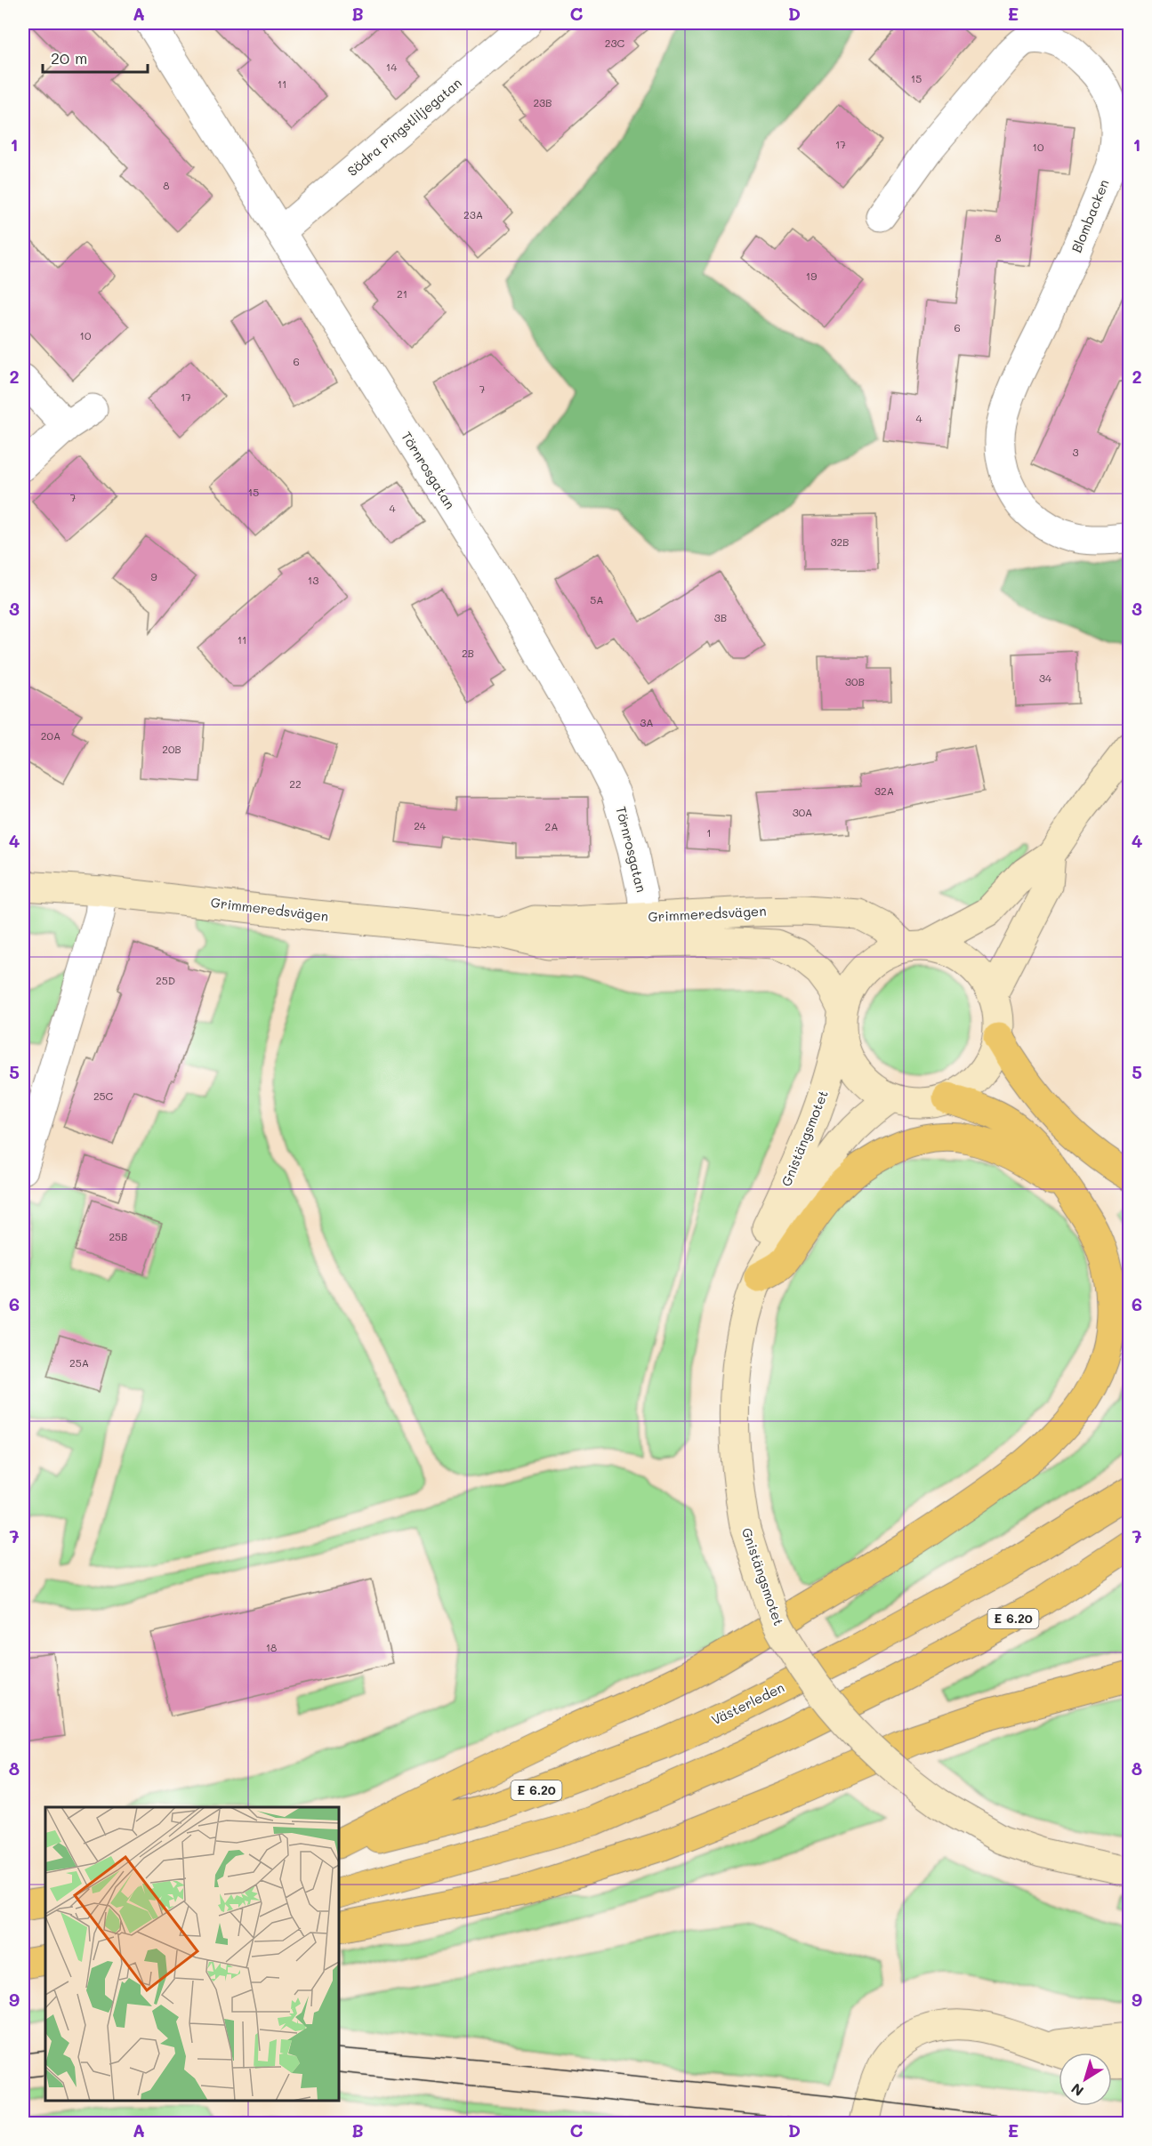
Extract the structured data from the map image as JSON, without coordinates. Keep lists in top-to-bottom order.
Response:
{
  "streets": {
    "highway": ["E 6.20", "Västerleden"],
    "street": [
      "Södra Pingstliljegatan",
      "Blombacken",
      "Törnrosgatan",
      "Grimmeredsvägen",
      "Gnistängsmotet"
    ]
  },
  "crossings": [
    ["Södra Pingstliljegatan", "Törnrosgatan"],
    ["Törnrosgatan", "Grimmeredsvägen"],
    ["Grimmeredsvägen", "Gnistängsmotet"]
  ],
  "house_numbers": [
    "23C",
    "14",
    "15",
    "11",
    "23B",
    "17",
    "10",
    "8",
    "23A",
    "8",
    "19",
    "21",
    "6",
    "10",
    "6",
    "7",
    "17",
    "4",
    "3",
    "15",
    "7",
    "4",
    "32B",
    "9",
    "13",
    "5A",
    "3B",
    "11",
    "2B",
    "34",
    "30B",
    "3A",
    "20A",
    "20B",
    "22",
    "32A",
    "30A",
    "24",
    "2A",
    "1",
    "25D",
    "25C",
    "25B",
    "25A",
    "18"
  ],
  "scale_bar": "20 m",
  "north": "bottom left",
  "grid": {
    "columns": [
      "A",
      "B",
      "C",
      "D",
      "E"
    ],
    "rows": [
      "1",
      "2",
      "3",
      "4",
      "5",
      "6",
      "7",
      "8",
      "9"
    ]
  }
}
